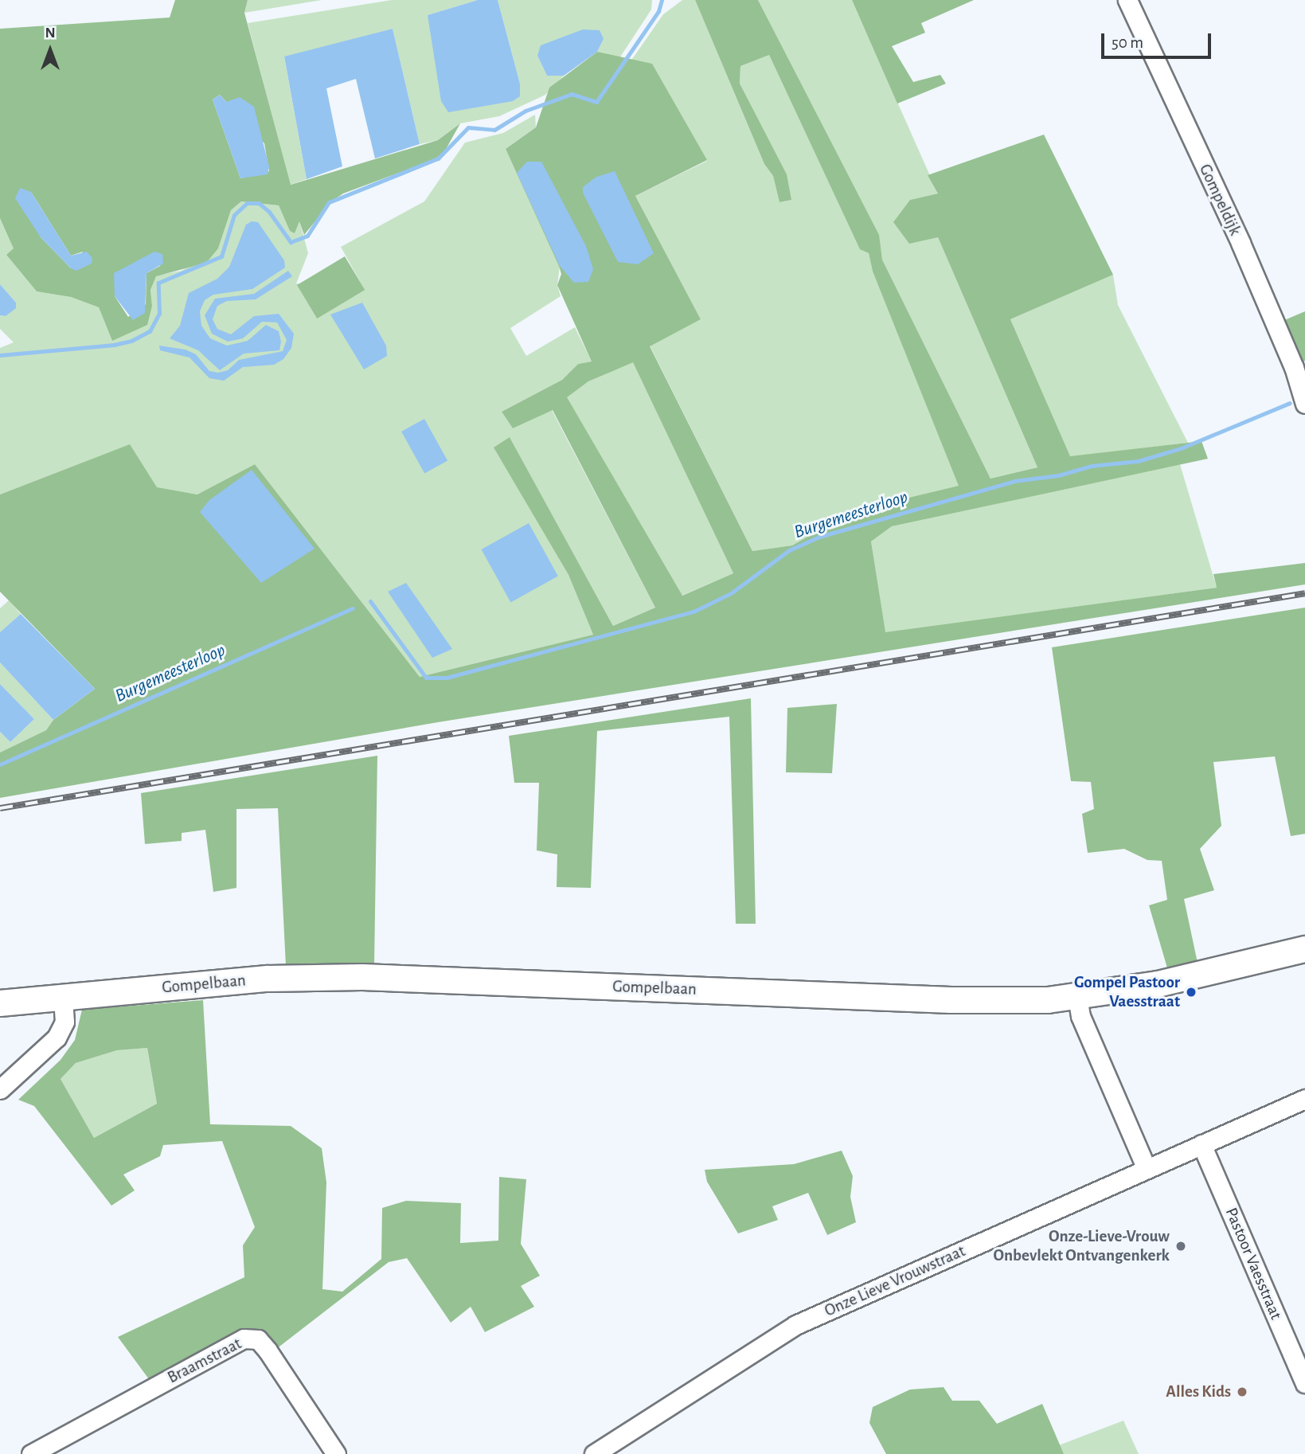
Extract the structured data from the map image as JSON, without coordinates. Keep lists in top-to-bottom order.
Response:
{
  "streets": {
    "street": [
      "Gompeldijk",
      "Gompelbaan",
      "Pastoor Vaesstraat",
      "Onze Lieve Vrouwstraat",
      "Braamstraat"
    ]
  },
  "crossings": [
    ["Pastoor Vaesstraat", "Onze Lieve Vrouwstraat"]
  ],
  "water": ["Burgemeesterloop"],
  "places": ["Gompel Pastoor Vaesstraat", "Onze-Lieve-Vrouw Onbevlekt Ontvangenkerk", "Alles Kids"],
  "scale_bar": "50 m",
  "north": "top"
}
